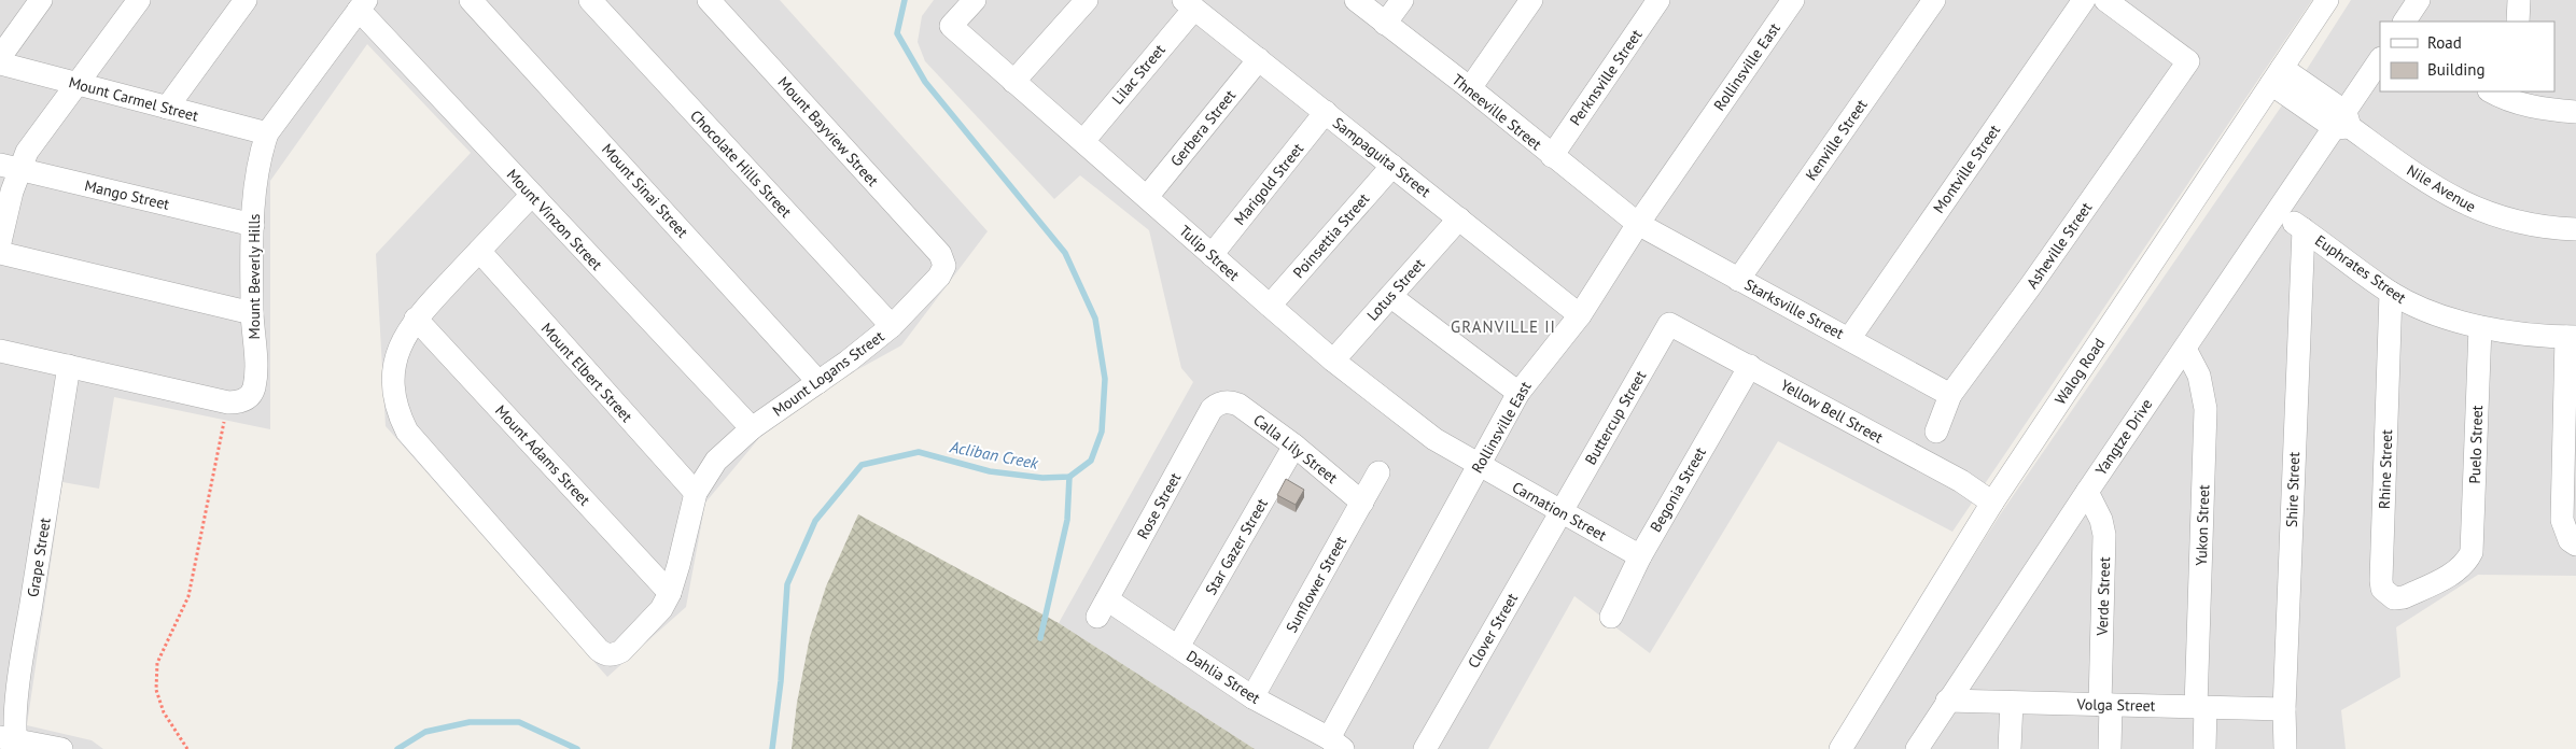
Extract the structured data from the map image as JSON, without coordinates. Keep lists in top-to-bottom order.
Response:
{
  "streets": {
    "street": [
      "Rollinsville East",
      "Lilac Street",
      "Perknsville Street",
      "Mount Carmel Street",
      "Thneeville Street",
      "Gerbera Street",
      "Mount Bayview Street",
      "Kenville Street",
      "Sampaguita Street",
      "Chocolate Hills Street",
      "Montville Street",
      "Marigold Street",
      "Nile Avenue",
      "Mount Sinai Street",
      "Mango Street",
      "Mount Vinzon Street",
      "Poinsettia Street",
      "Asheville Street",
      "Tulip Street",
      "Euphrates Street",
      "Mount Beverly Hills",
      "Lotus Street",
      "Starksville Street",
      "Walog Road",
      "Mount Elbert Street",
      "Mount Logans Street",
      "Yellow Bell Street",
      "Buttercup Street",
      "Yangtze Drive",
      "Puelo Street",
      "Calla Lily Street",
      "Mount Adams Street",
      "Rhine Street",
      "Begonia Street",
      "Shire Street",
      "Rose Street",
      "Carnation Street",
      "Yukon Street",
      "Star Gazer Street",
      "Grape Street",
      "Sunflower Street",
      "Verde Street",
      "Clover Street",
      "Dahlia Street",
      "Volga Street"
    ]
  },
  "crossings": [
    ["Rollinsville East", "Thneeville Street"],
    ["Rollinsville East", "Sampaguita Street"],
    ["Rollinsville East", "Tulip Street"],
    ["Rollinsville East", "Starksville Street"],
    ["Rollinsville East", "Carnation Street"],
    ["Rollinsville East", "Dahlia Street"],
    ["Lilac Street", "Sampaguita Street"],
    ["Lilac Street", "Tulip Street"],
    ["Perknsville Street", "Thneeville Street"],
    ["Mount Carmel Street", "Mount Beverly Hills"],
    ["Thneeville Street", "Starksville Street"],
    ["Gerbera Street", "Sampaguita Street"],
    ["Gerbera Street", "Tulip Street"],
    ["Mount Bayview Street", "Mount Logans Street"],
    ["Kenville Street", "Starksville Street"],
    ["Sampaguita Street", "Marigold Street"],
    ["Sampaguita Street", "Poinsettia Street"],
    ["Sampaguita Street", "Lotus Street"],
    ["Chocolate Hills Street", "Mount Logans Street"],
    ["Montville Street", "Starksville Street"],
    ["Marigold Street", "Tulip Street"],
    ["Nile Avenue", "Walog Road"],
    ["Nile Avenue", "Yangtze Drive"],
    ["Mount Sinai Street", "Mount Logans Street"],
    ["Mango Street", "Mount Beverly Hills"],
    ["Mount Vinzon Street", "Mount Logans Street"],
    ["Poinsettia Street", "Tulip Street"],
    ["Asheville Street", "Starksville Street"],
    ["Tulip Street", "Lotus Street"],
    ["Tulip Street", "Carnation Street"],
    ["Euphrates Street", "Yangtze Drive"],
    ["Euphrates Street", "Puelo Street"],
    ["Euphrates Street", "Rhine Street"],
    ["Euphrates Street", "Shire Street"],
    ["Walog Road", "Yellow Bell Street"],
    ["Mount Elbert Street", "Mount Logans Street"],
    ["Mount Logans Street", "Mount Adams Street"],
    ["Yellow Bell Street", "Buttercup Street"],
    ["Yellow Bell Street", "Begonia Street"],
    ["Buttercup Street", "Carnation Street"],
    ["Buttercup Street", "Clover Street"],
    ["Yangtze Drive", "Yukon Street"],
    ["Yangtze Drive", "Verde Street"],
    ["Yangtze Drive", "Volga Street"],
    ["Puelo Street", "Rhine Street"],
    ["Calla Lily Street", "Rose Street"],
    ["Calla Lily Street", "Star Gazer Street"],
    ["Calla Lily Street", "Sunflower Street"],
    ["Begonia Street", "Carnation Street"],
    ["Shire Street", "Volga Street"],
    ["Rose Street", "Dahlia Street"],
    ["Carnation Street", "Clover Street"],
    ["Yukon Street", "Volga Street"],
    ["Star Gazer Street", "Dahlia Street"],
    ["Sunflower Street", "Dahlia Street"],
    ["Verde Street", "Volga Street"]
  ],
  "districts": ["GRANVILLE II"],
  "water": ["Acliban Creek"],
  "legend": ["Road", "Building"]
}
